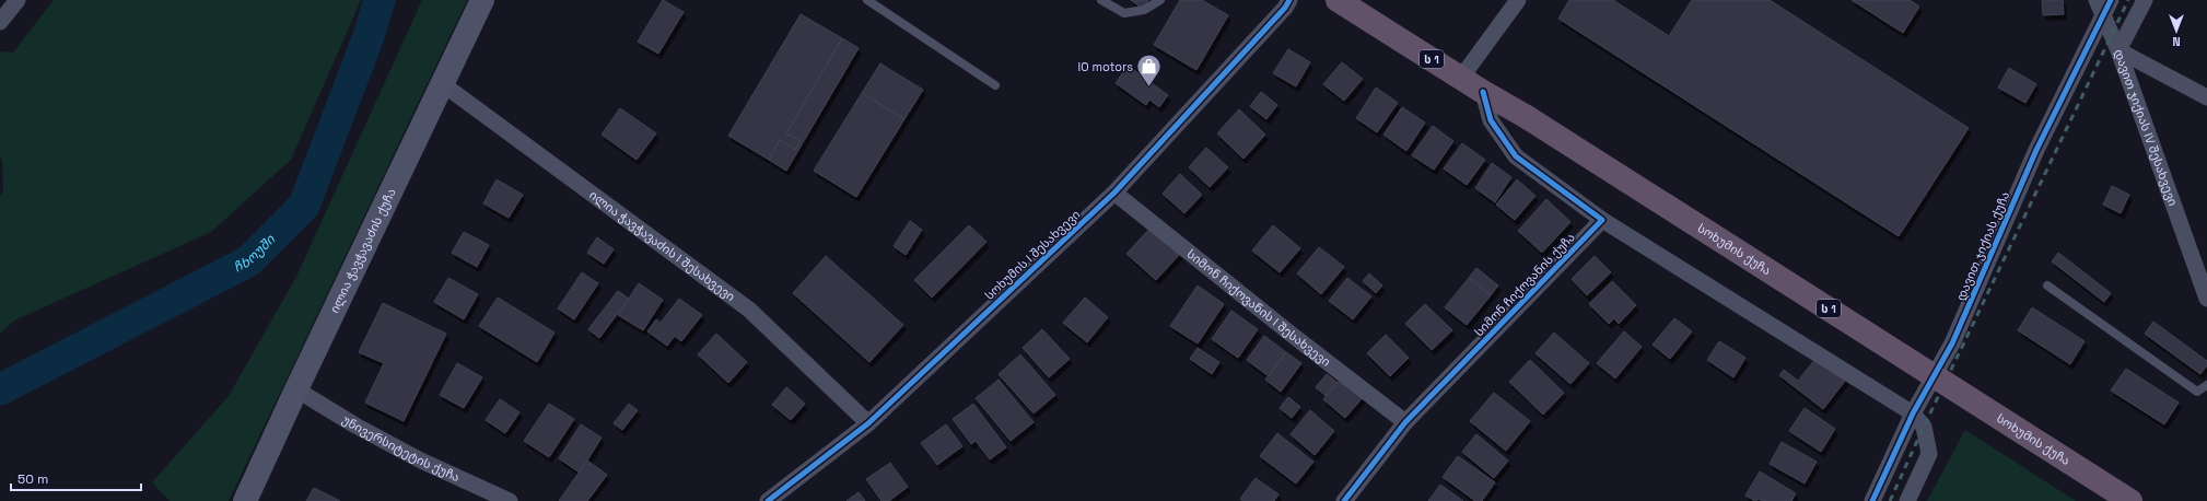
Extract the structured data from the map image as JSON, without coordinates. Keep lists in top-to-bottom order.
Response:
{
  "streets": {
    "highway": ["ს 1", "სოხუმის ქუჩა"],
    "street": [
      "დავით ჯიქიას IV შესახვევი",
      "ილია ჭავჭავაძის I შესახვევი",
      "დავით ჯიქიას ქუჩა",
      "ილია ჭავჭავაძის ქუჩა",
      "სოხუმის I შესახვევი",
      "სიმონ ჩიქოვანის ქუჩა",
      "სიმონ ჩიქოვანის I შესახვევი",
      "უნივერსიტეტის ქუჩა"
    ]
  },
  "crossings": [
    ["ილია ჭავჭავაძის I შესახვევი", "ილია ჭავჭავაძის ქუჩა"],
    ["ილია ჭავჭავაძის I შესახვევი", "სოხუმის I შესახვევი"],
    ["ილია ჭავჭავაძის ქუჩა", "უნივერსიტეტის ქუჩა"],
    ["სოხუმის I შესახვევი", "სიმონ ჩიქოვანის I შესახვევი"],
    ["სიმონ ჩიქოვანის ქუჩა", "სიმონ ჩიქოვანის I შესახვევი"]
  ],
  "water": ["ჩხოუში"],
  "places": {
    "shop": ["IO motors"]
  },
  "scale_bar": "50 m",
  "north": "bottom"
}
